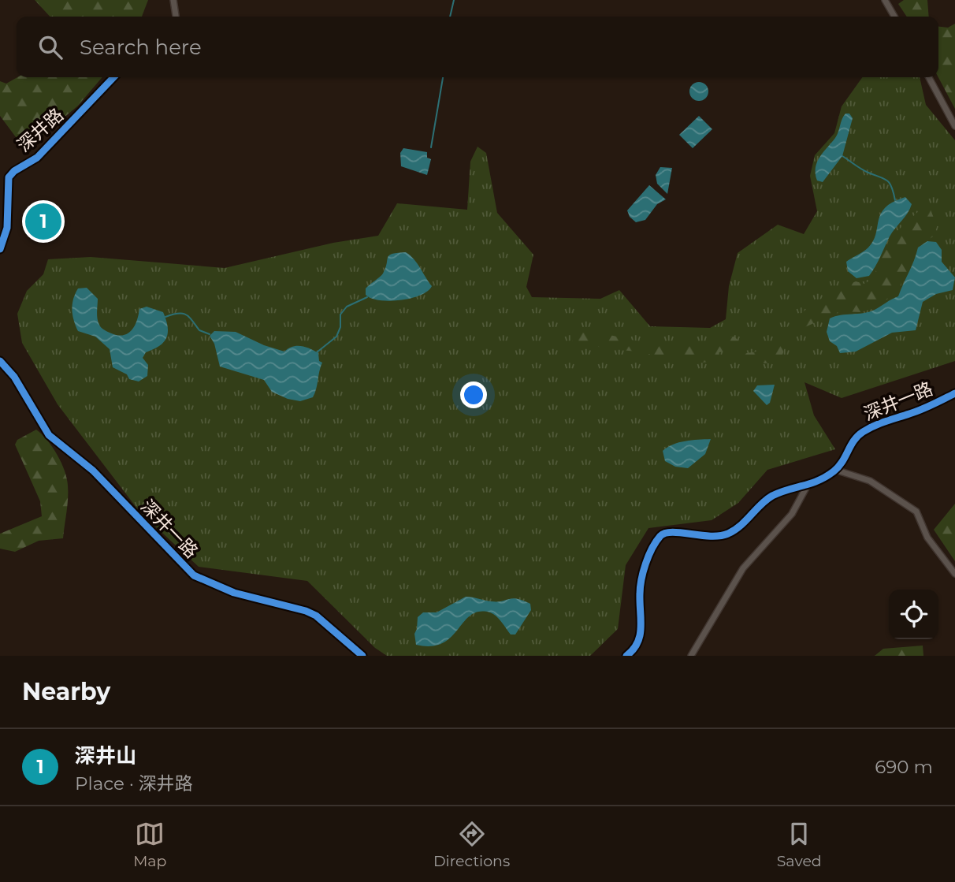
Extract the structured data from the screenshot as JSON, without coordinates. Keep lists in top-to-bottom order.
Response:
{
  "streets": {
    "street": ["深井路", "深井一路"]
  },
  "page": {
    "search": "Search here",
    "pins": "1",
    "heading": "Nearby",
    "list": [
      {
        "mark": "1",
        "name": "深井山",
        "note": "Place · 深井路",
        "value": "690 m"
      }
    ],
    "nav": ["Map", "Directions", "Saved"]
  }
}
